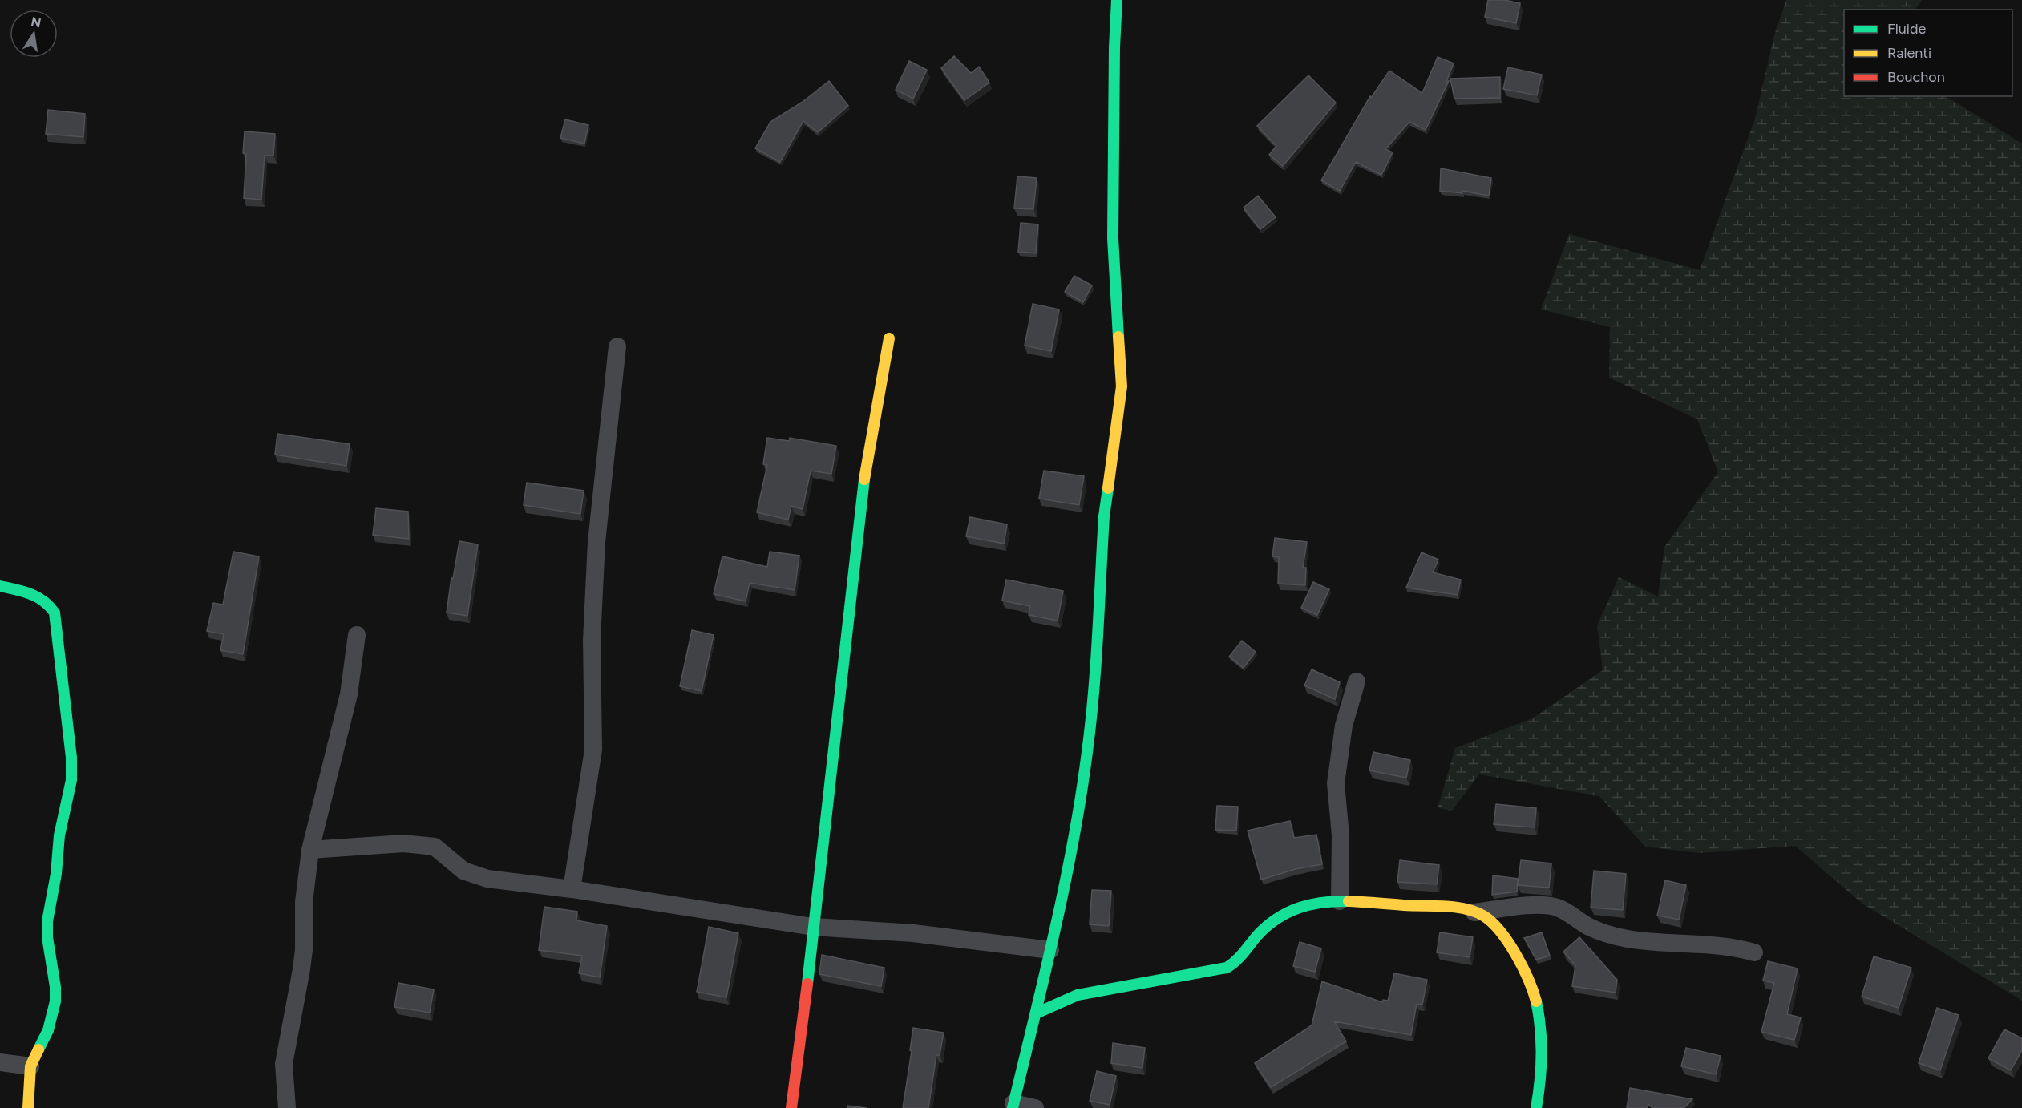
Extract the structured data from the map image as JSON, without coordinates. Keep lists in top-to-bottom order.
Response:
{
  "legend": ["Fluide", "Ralenti", "Bouchon"],
  "north": "top"
}
